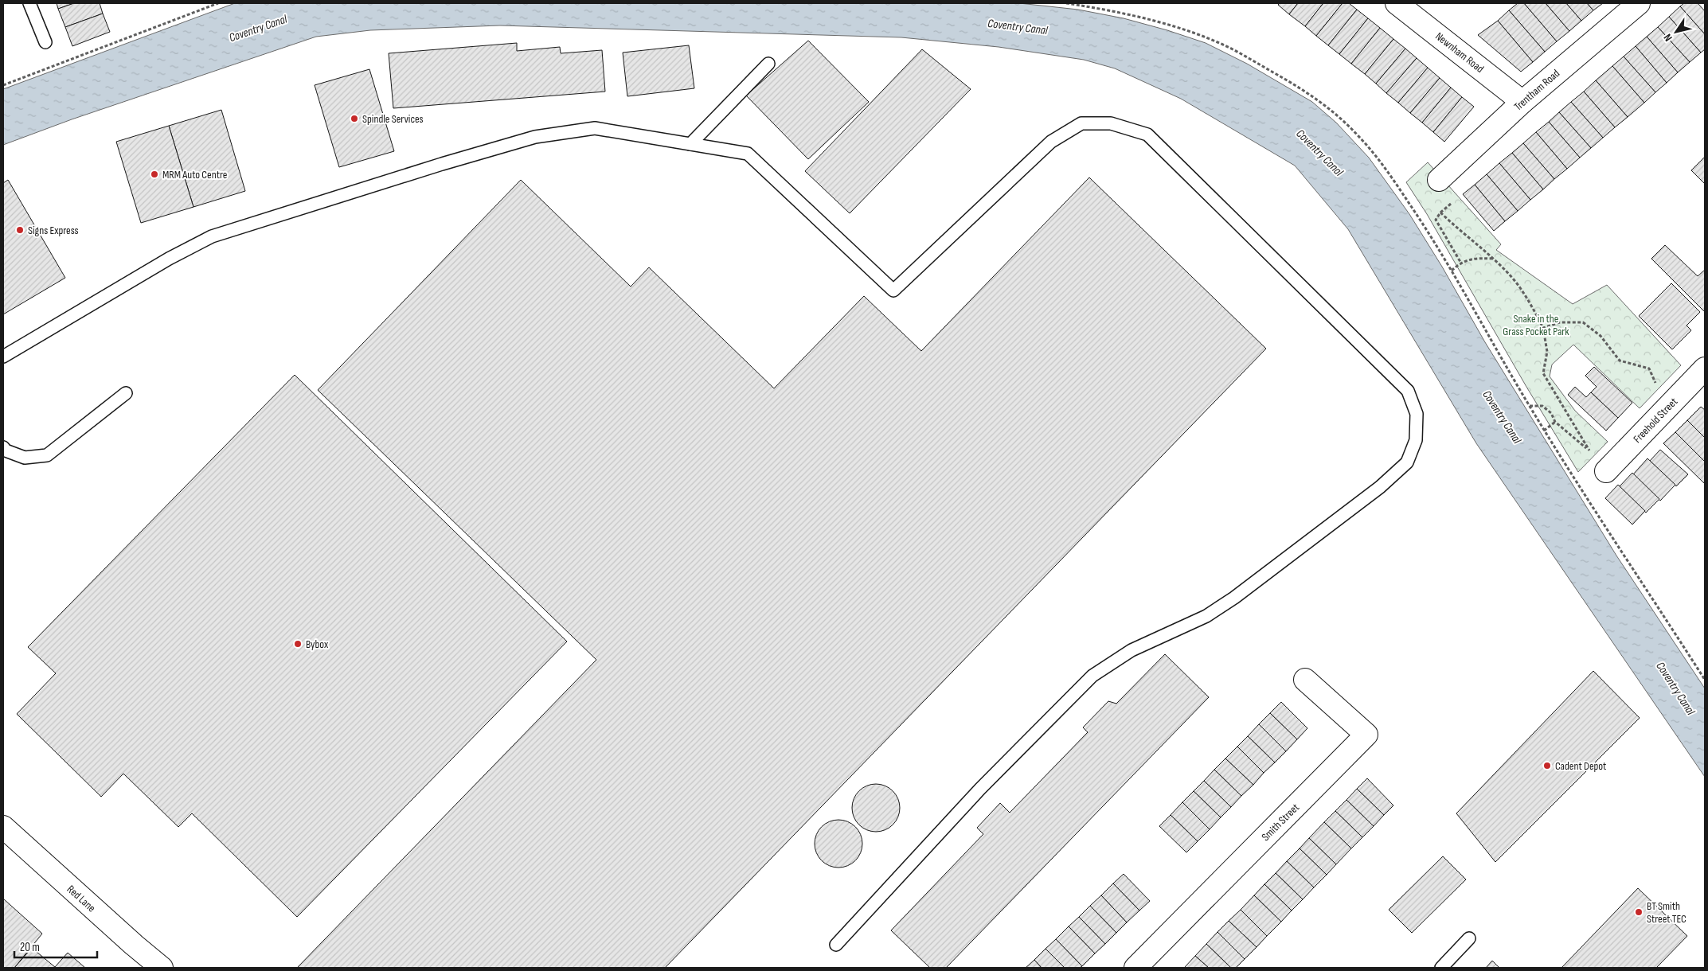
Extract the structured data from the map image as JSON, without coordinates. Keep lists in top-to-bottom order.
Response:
{
  "streets": {
    "street": [
      "Newnham Road",
      "Trentham Road",
      "Freehold Street",
      "Smith Street",
      "Red Lane"
    ]
  },
  "crossings": [
    ["Newnham Road", "Trentham Road"]
  ],
  "water": ["Coventry Canal"],
  "parks": ["Snake in the Grass Pocket Park"],
  "places": [
    "Spindle Services",
    "MRM Auto Centre",
    "Signs Express",
    "Bybox",
    "Cadent Depot",
    "BT Smith Street TEC"
  ],
  "scale_bar": "20 m",
  "north": "bottom left"
}
